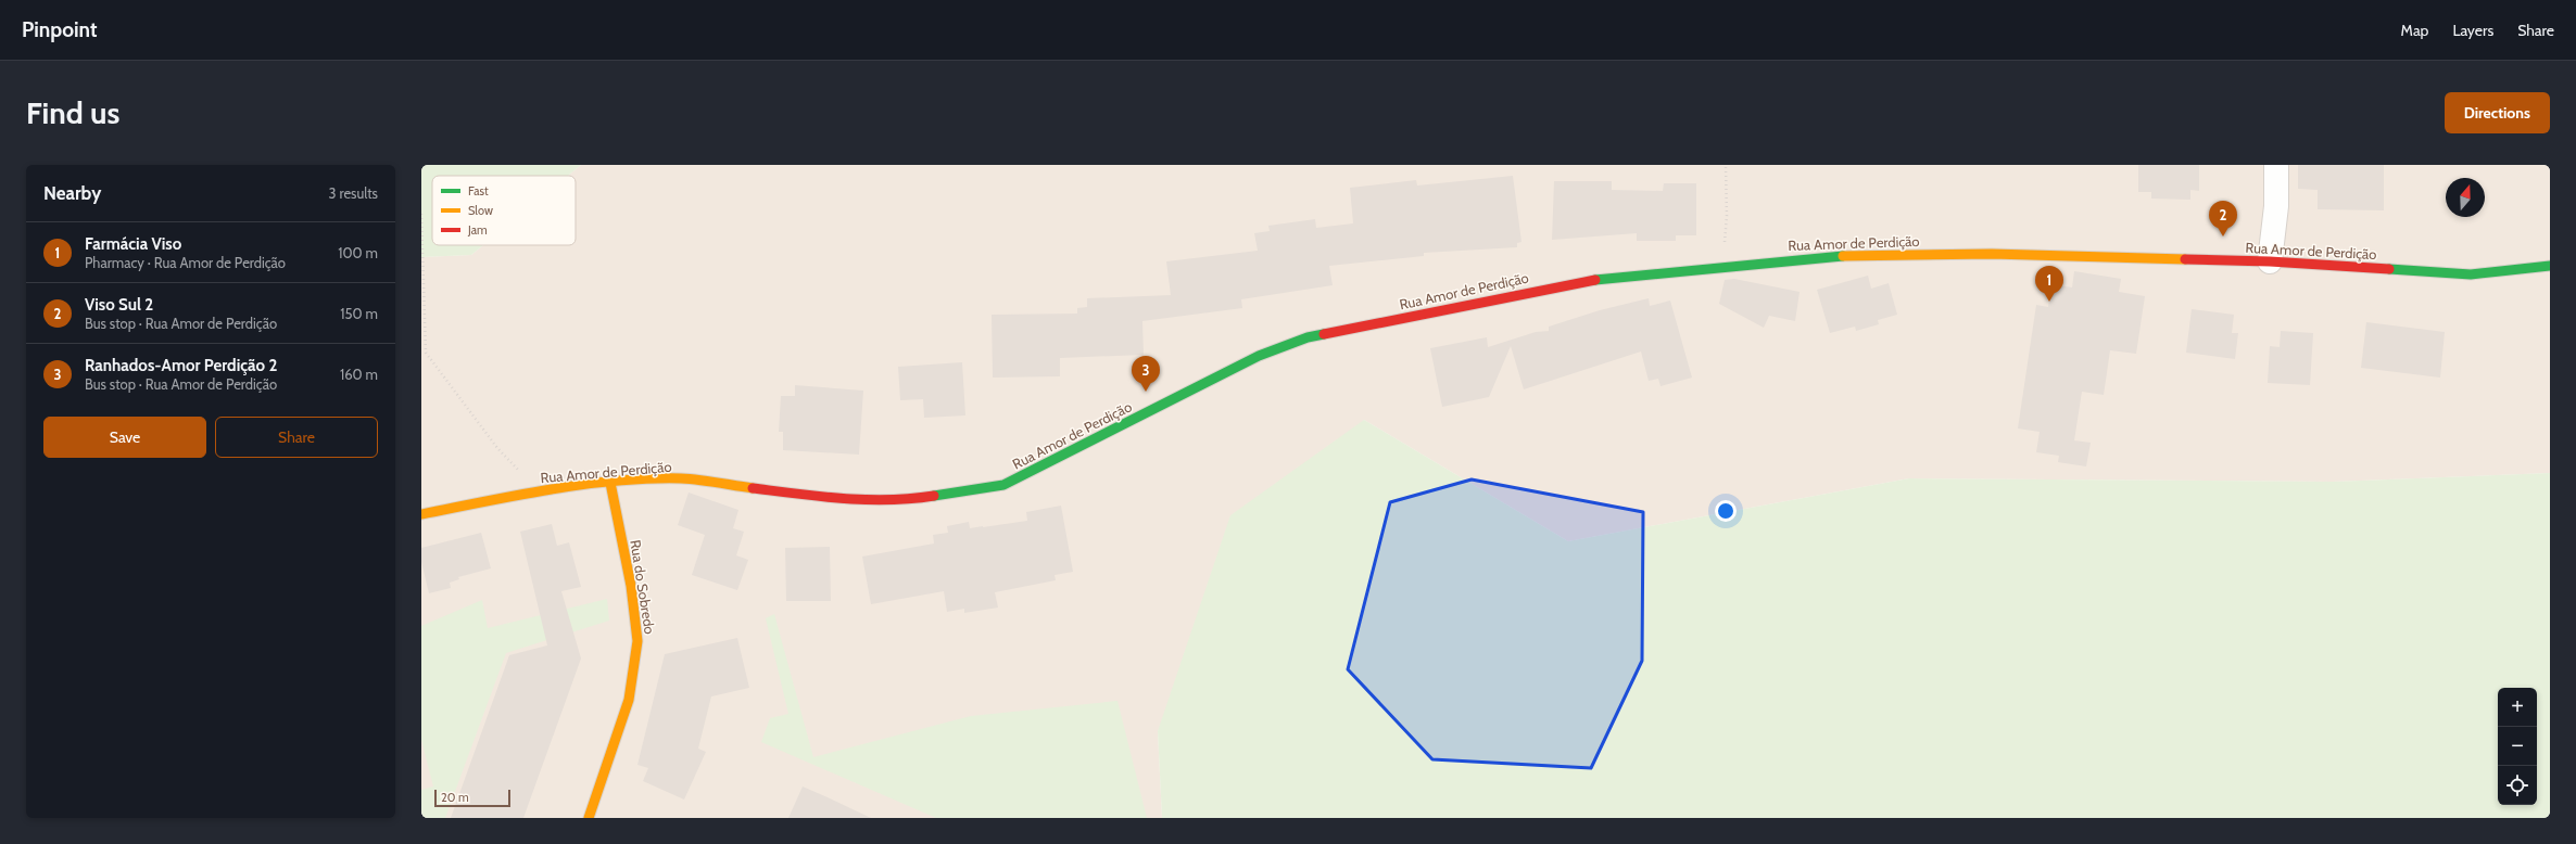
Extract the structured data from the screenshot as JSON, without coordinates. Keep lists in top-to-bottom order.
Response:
{
  "streets": {
    "street": ["Rua Amor de Perdição", "Rua do Sobredo"]
  },
  "crossings": [
    ["Rua Amor de Perdição", "Rua do Sobredo"]
  ],
  "legend": ["Fast", "Slow", "Jam"],
  "scale_bar": "20 m",
  "north": "top",
  "page": {
    "header": "Pinpoint",
    "nav": ["Map", "Layers", "Share"],
    "buttons": [
      "Directions",
      ["Save", "Share"]
    ],
    "title": "Find us",
    "heading": ["Nearby", "3 results"],
    "pins": ["2", "1", "3"],
    "list": [
      {
        "mark": "1",
        "name": "Farmácia Viso",
        "note": "Pharmacy · Rua Amor de Perdição",
        "value": "100 m"
      },
      {
        "mark": "2",
        "name": "Viso Sul 2",
        "note": "Bus stop · Rua Amor de Perdição",
        "value": "150 m"
      },
      {
        "mark": "3",
        "name": "Ranhados-Amor Perdição 2",
        "note": "Bus stop · Rua Amor de Perdição",
        "value": "160 m"
      }
    ],
    "map_buttons": ["+", "−"],
    "scale": "20 m"
  }
}
